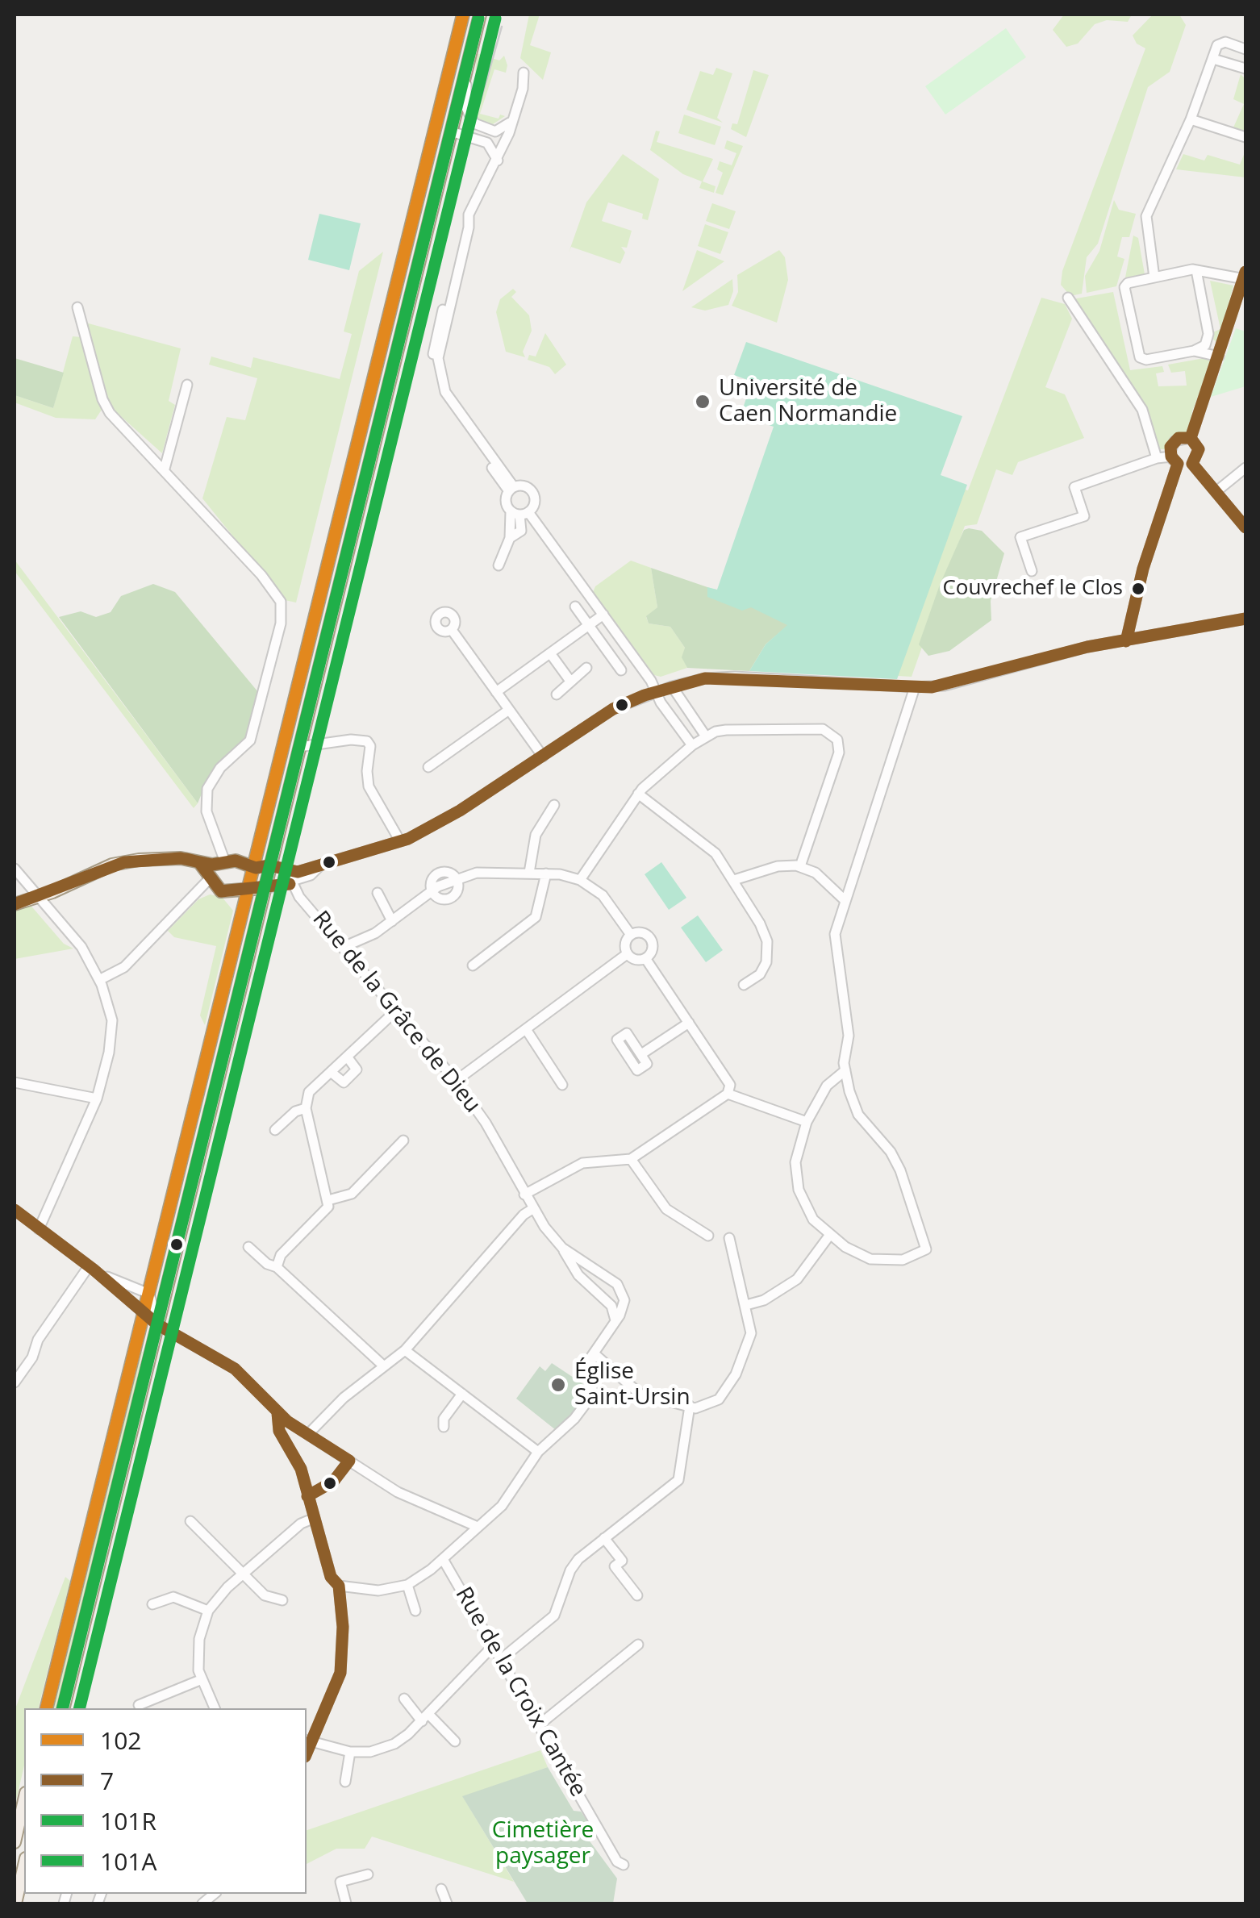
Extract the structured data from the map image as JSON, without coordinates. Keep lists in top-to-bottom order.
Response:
{
  "streets": {
    "street": ["Rue de la Grâce de Dieu", "Rue de la Croix Cantée"]
  },
  "parks": ["Cimetière paysager"],
  "places": ["Université de Caen Normandie", "Couvrechef le Clos", "Église Saint-Ursin"],
  "lines": [
    "transit line 102",
    "transit line 101R",
    "transit line 101A",
    "transit line 7"
  ],
  "legend": [
    "102",
    "7",
    "101R",
    "101A"
  ]
}
